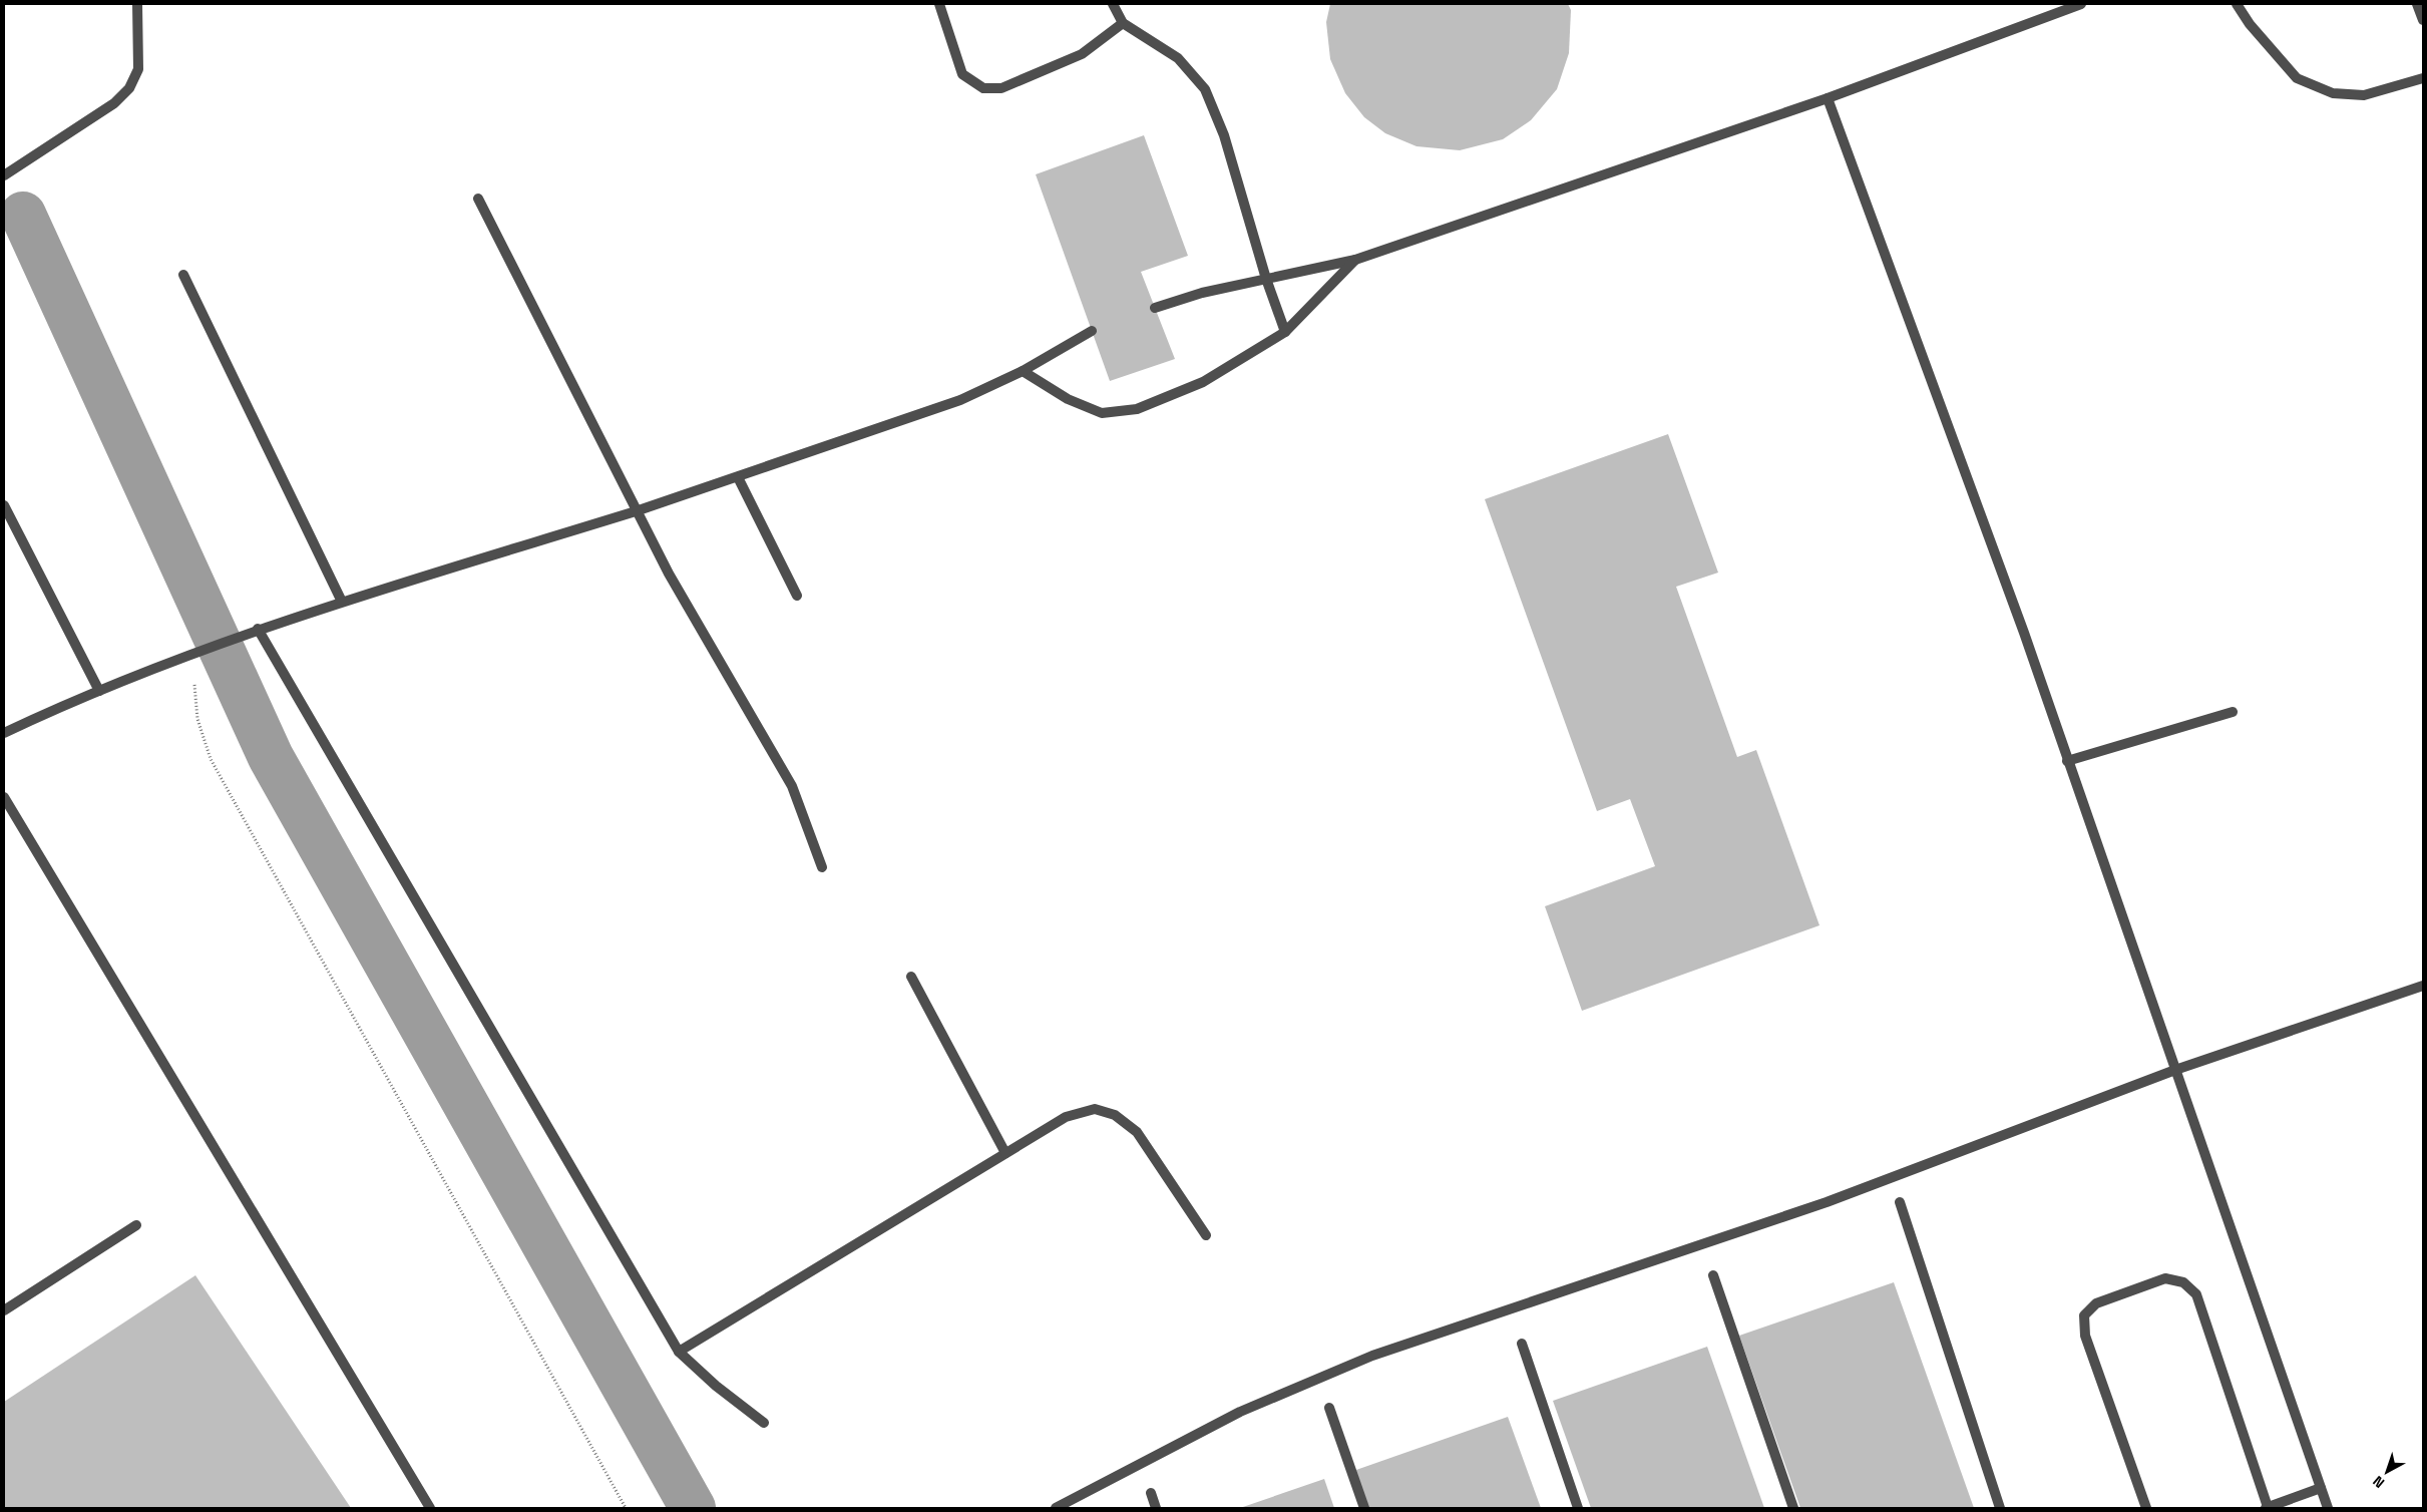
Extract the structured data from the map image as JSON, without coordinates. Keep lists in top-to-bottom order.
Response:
{
  "north": "bottom left"
}
